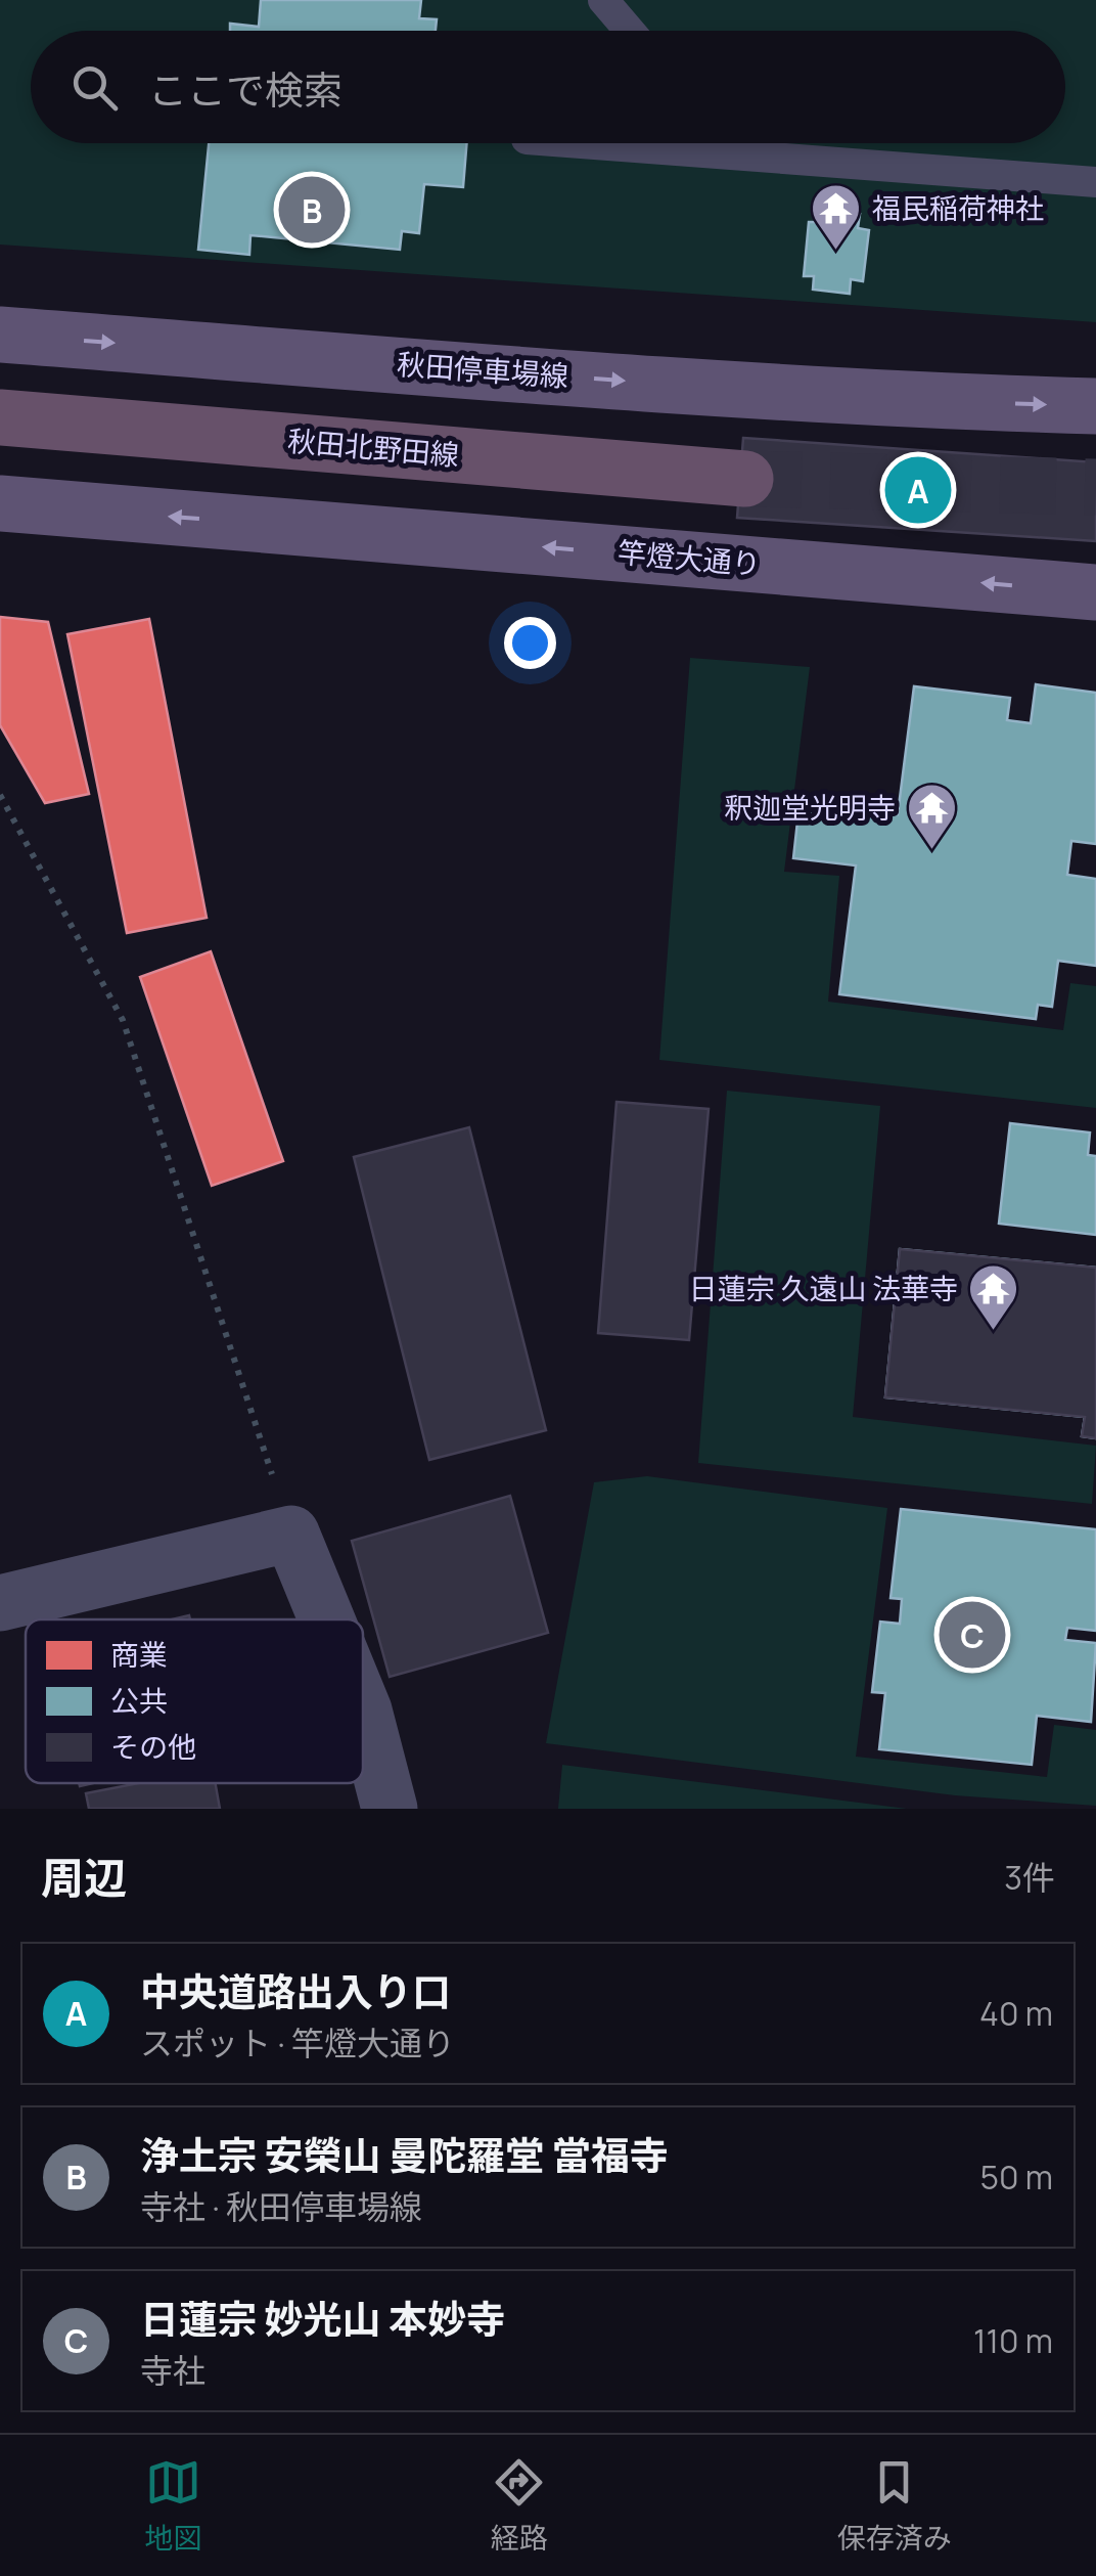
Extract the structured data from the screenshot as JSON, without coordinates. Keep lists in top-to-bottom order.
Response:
{
  "streets": {
    "highway": ["秋田北野田線"],
    "main road": ["秋田停車場線", "竿燈大通り"]
  },
  "one_way": ["秋田停車場線", "竿燈大通り"],
  "places": {
    "temple": ["福民稲荷神社", "釈迦堂光明寺", "日蓮宗 久遠山 法華寺"]
  },
  "legend": ["商業", "公共", "その他"],
  "page": {
    "search": "ここで検索",
    "pins": ["B", "A", "C"],
    "heading": ["周辺", "3件"],
    "list": [
      {
        "mark": "A",
        "name": "中央道路出入り口",
        "note": "スポット · 竿燈大通り",
        "value": "40 m"
      },
      {
        "mark": "B",
        "name": "浄土宗 安榮山 曼陀羅堂 當福寺",
        "note": "寺社 · 秋田停車場線",
        "value": "50 m"
      },
      {
        "mark": "C",
        "name": "日蓮宗 妙光山 本妙寺",
        "note": "寺社",
        "value": "110 m"
      }
    ],
    "nav": ["地図", "経路", "保存済み"]
  }
}
